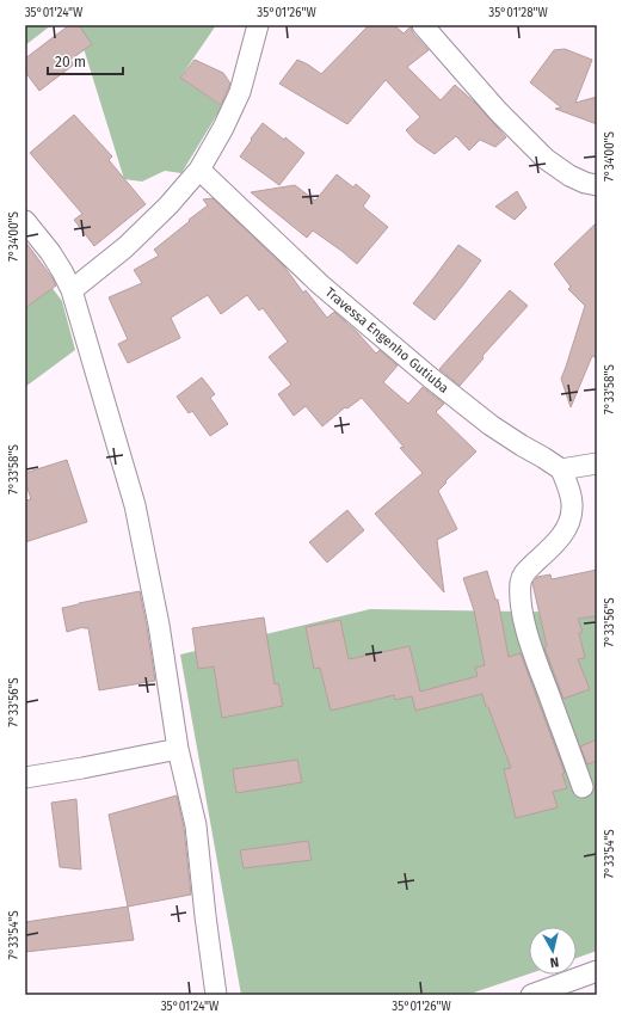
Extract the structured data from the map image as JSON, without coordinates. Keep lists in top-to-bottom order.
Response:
{
  "streets": {
    "street": ["Travessa Engenho Gutiuba"]
  },
  "scale_bar": "20 m",
  "north": "bottom",
  "coordinates": [
    "35°01'24\"W",
    "35°01'26\"W",
    "35°01'28\"W",
    "7°34'00\"S",
    "7°33'58\"S",
    "7°33'56\"S",
    "7°33'54\"S"
  ]
}
